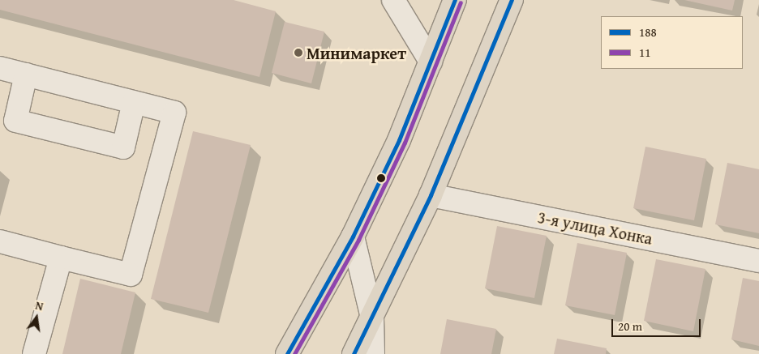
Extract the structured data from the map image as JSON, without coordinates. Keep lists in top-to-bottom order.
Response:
{
  "streets": {
    "street": ["3-я улица Хонка"]
  },
  "places": ["Минимаркет"],
  "lines": ["transit line 188", "transit line 11"],
  "legend": ["188", "11"],
  "scale_bar": "20 m",
  "north": "top"
}
